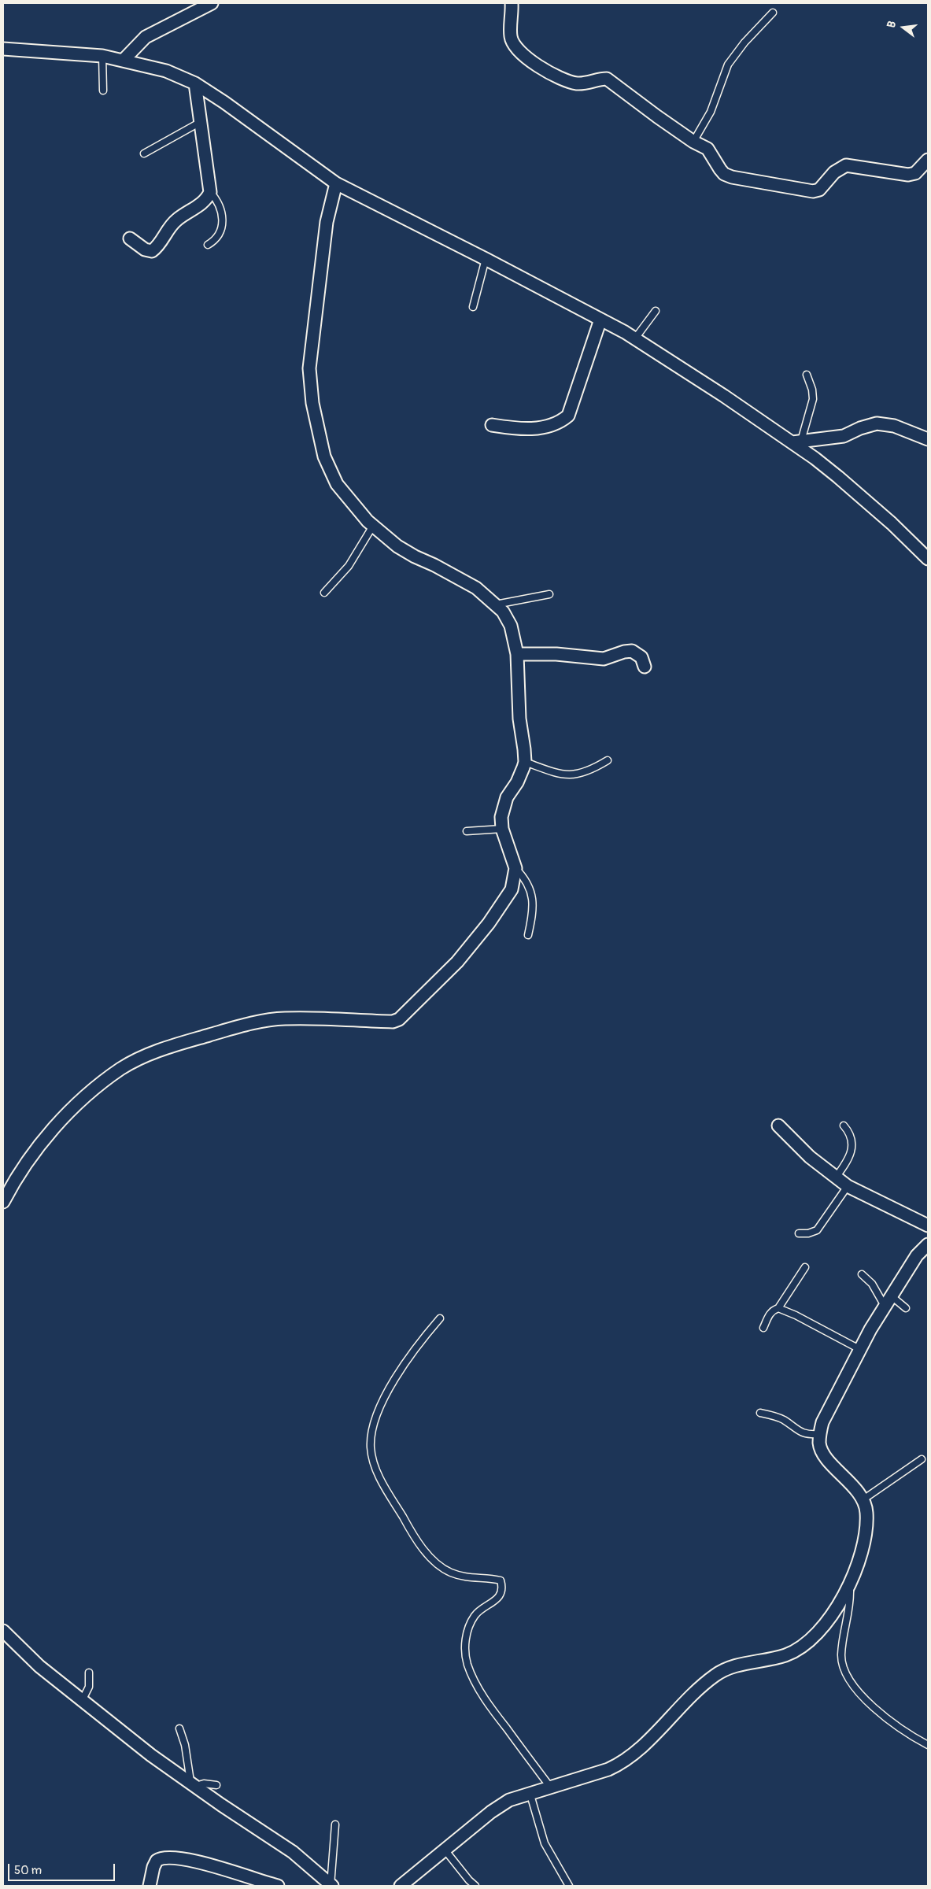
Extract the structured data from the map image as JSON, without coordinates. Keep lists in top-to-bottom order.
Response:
{
  "scale_bar": "50 m",
  "north": "left"
}
